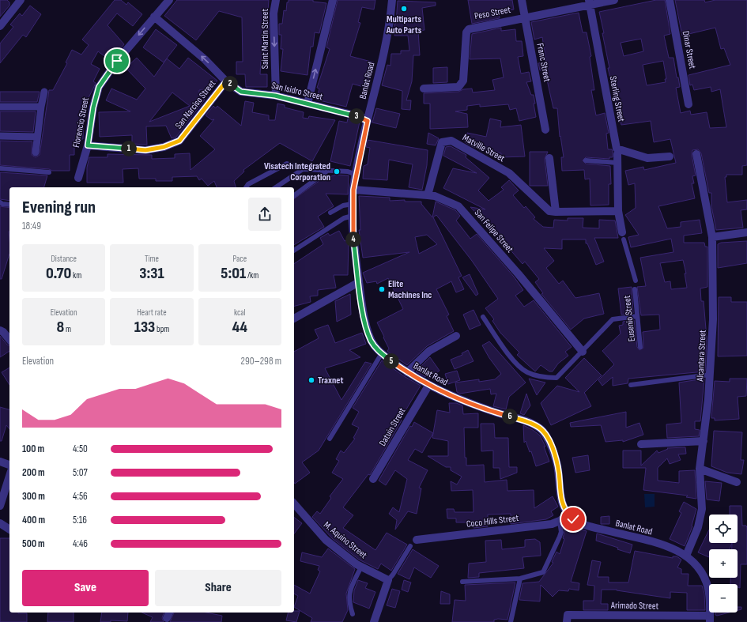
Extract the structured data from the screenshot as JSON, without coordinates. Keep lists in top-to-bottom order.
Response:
{
  "streets": {
    "street": [
      "Peso Street",
      "Saint Martin Street",
      "Dinar Street",
      "Franc Street",
      "Banlat Road",
      "San Isidro Street",
      "Sterling Street",
      "San Narciso Street",
      "Florencio Street",
      "Matville Street",
      "San Felipe Street",
      "Alcantara Street",
      "Datuin Street",
      "Coco Hills Street",
      "M. Aquino Street",
      "Arimado Street"
    ],
    "lane": ["Eusenio Street"]
  },
  "crossings": [
    ["Peso Street", "Franc Street"],
    ["Peso Street", "Sterling Street"],
    ["Saint Martin Street", "San Isidro Street"],
    ["Banlat Road", "San Isidro Street"],
    ["Banlat Road", "San Felipe Street"],
    ["Banlat Road", "Alcantara Street"],
    ["Banlat Road", "Datuin Street"],
    ["Banlat Road", "Coco Hills Street"],
    ["Banlat Road", "Arimado Street"],
    ["San Isidro Street", "San Narciso Street"],
    ["San Isidro Street", "Florencio Street"],
    ["San Narciso Street", "Florencio Street"],
    ["Matville Street", "San Felipe Street"]
  ],
  "one_way": ["San Isidro Street"],
  "places": [
    "Multiparts Auto Parts",
    "Visatech Integrated Corporation",
    "Elite Machines Inc",
    "Traxnet"
  ],
  "page": {
    "pins": [
      "2",
      "3",
      "1",
      "4",
      "5",
      "6"
    ],
    "heading": ["Evening run", "18:49"],
    "stats": [
      ["Distance", "0.70 km"],
      ["Time", "3:31"],
      ["Pace", "5:01 /km"],
      ["Elevation", "8 m"],
      ["Heart rate", "133 bpm"],
      ["kcal", "44"]
    ],
    "chart": ["Elevation", "290–298 m"],
    "list": [
      {
        "name": "100 m",
        "note": "4:50"
      },
      {
        "name": "200 m",
        "note": "5:07"
      },
      {
        "name": "300 m",
        "note": "4:56"
      },
      {
        "name": "400 m",
        "note": "5:16"
      },
      {
        "name": "500 m",
        "note": "4:46"
      }
    ],
    "map_buttons": ["+", "−"],
    "buttons": ["Save", "Share"]
  }
}
